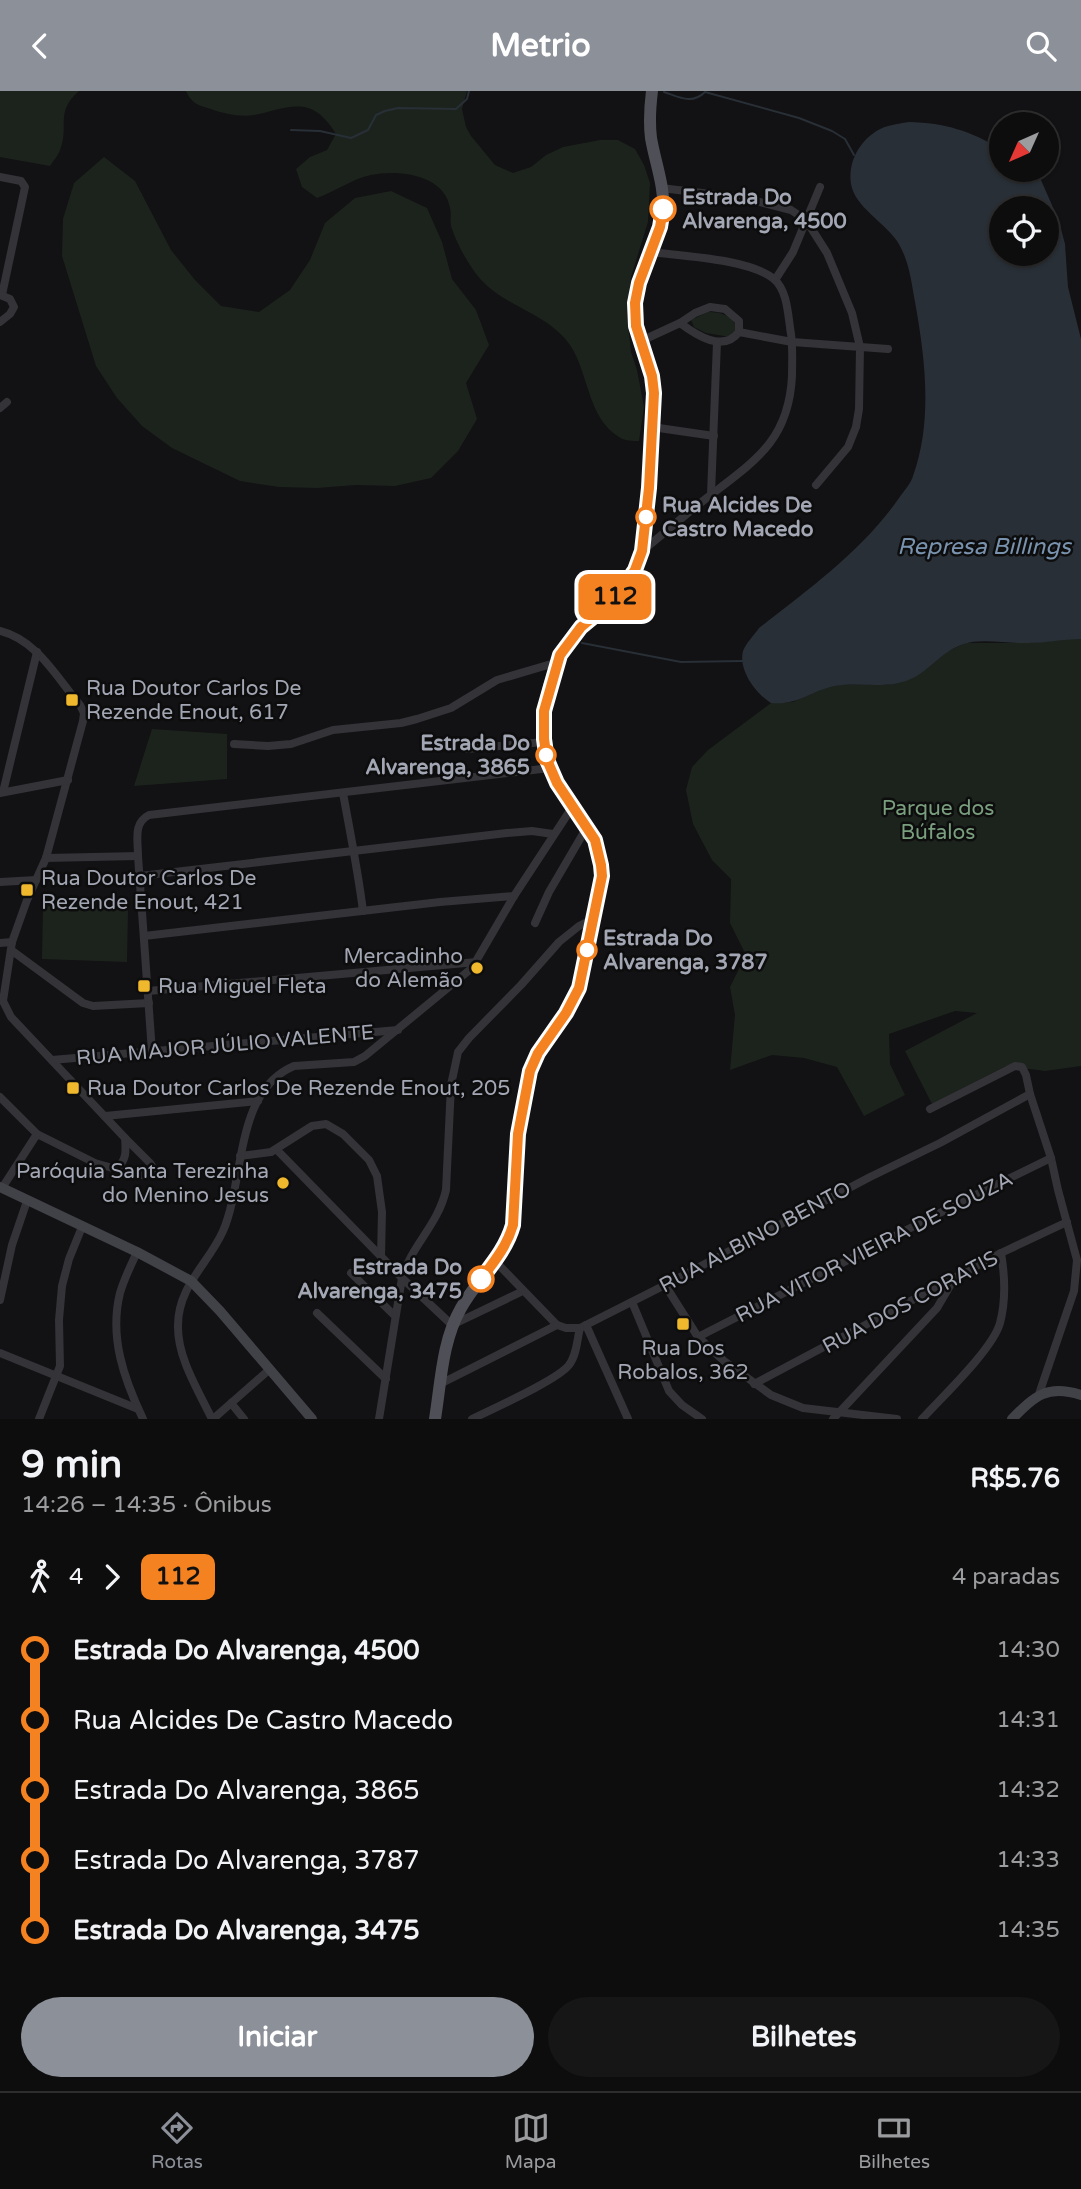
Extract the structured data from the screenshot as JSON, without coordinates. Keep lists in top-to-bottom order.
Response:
{
  "streets": {
    "street": [
      "RUA MAJOR JÚLIO VALENTE",
      "RUA ALBINO BENTO",
      "RUA VITOR VIEIRA DE SOUZA",
      "RUA DOS CORATIS"
    ]
  },
  "water": ["Represa Billings"],
  "parks": ["Parque dos Búfalos"],
  "places": {
    "other": [
      "Estrada Do Alvarenga, 4500",
      "Rua Alcides De Castro Macedo",
      "Estrada Do Alvarenga, 3865",
      "Estrada Do Alvarenga, 3787",
      "Mercadinho do Alemão",
      "Paróquia Santa Terezinha do Menino Jesus",
      "Estrada Do Alvarenga, 3475"
    ],
    "transit": [
      "Rua Doutor Carlos De Rezende Enout, 617",
      "Rua Doutor Carlos De Rezende Enout, 421",
      "Rua Miguel Fleta",
      "Rua Doutor Carlos De Rezende Enout, 205",
      "Rua Dos Robalos, 362"
    ]
  },
  "lines": ["bus line 112"],
  "north": "bottom left",
  "page": {
    "header": "Metrio",
    "on_map": "112",
    "heading": ["9 min", "14:26 – 14:35 · Ônibus", "R$5.76"],
    "legs": ["4", "112", "4 paradas"],
    "list": [
      {
        "name": "Estrada Do Alvarenga, 4500",
        "value": "14:30"
      },
      {
        "name": "Rua Alcides De Castro Macedo",
        "value": "14:31"
      },
      {
        "name": "Estrada Do Alvarenga, 3865",
        "value": "14:32"
      },
      {
        "name": "Estrada Do Alvarenga, 3787",
        "value": "14:33"
      },
      {
        "name": "Estrada Do Alvarenga, 3475",
        "value": "14:35"
      }
    ],
    "buttons": ["Iniciar", "Bilhetes"],
    "tabs": ["Rotas", "Mapa", "Bilhetes"]
  }
}
